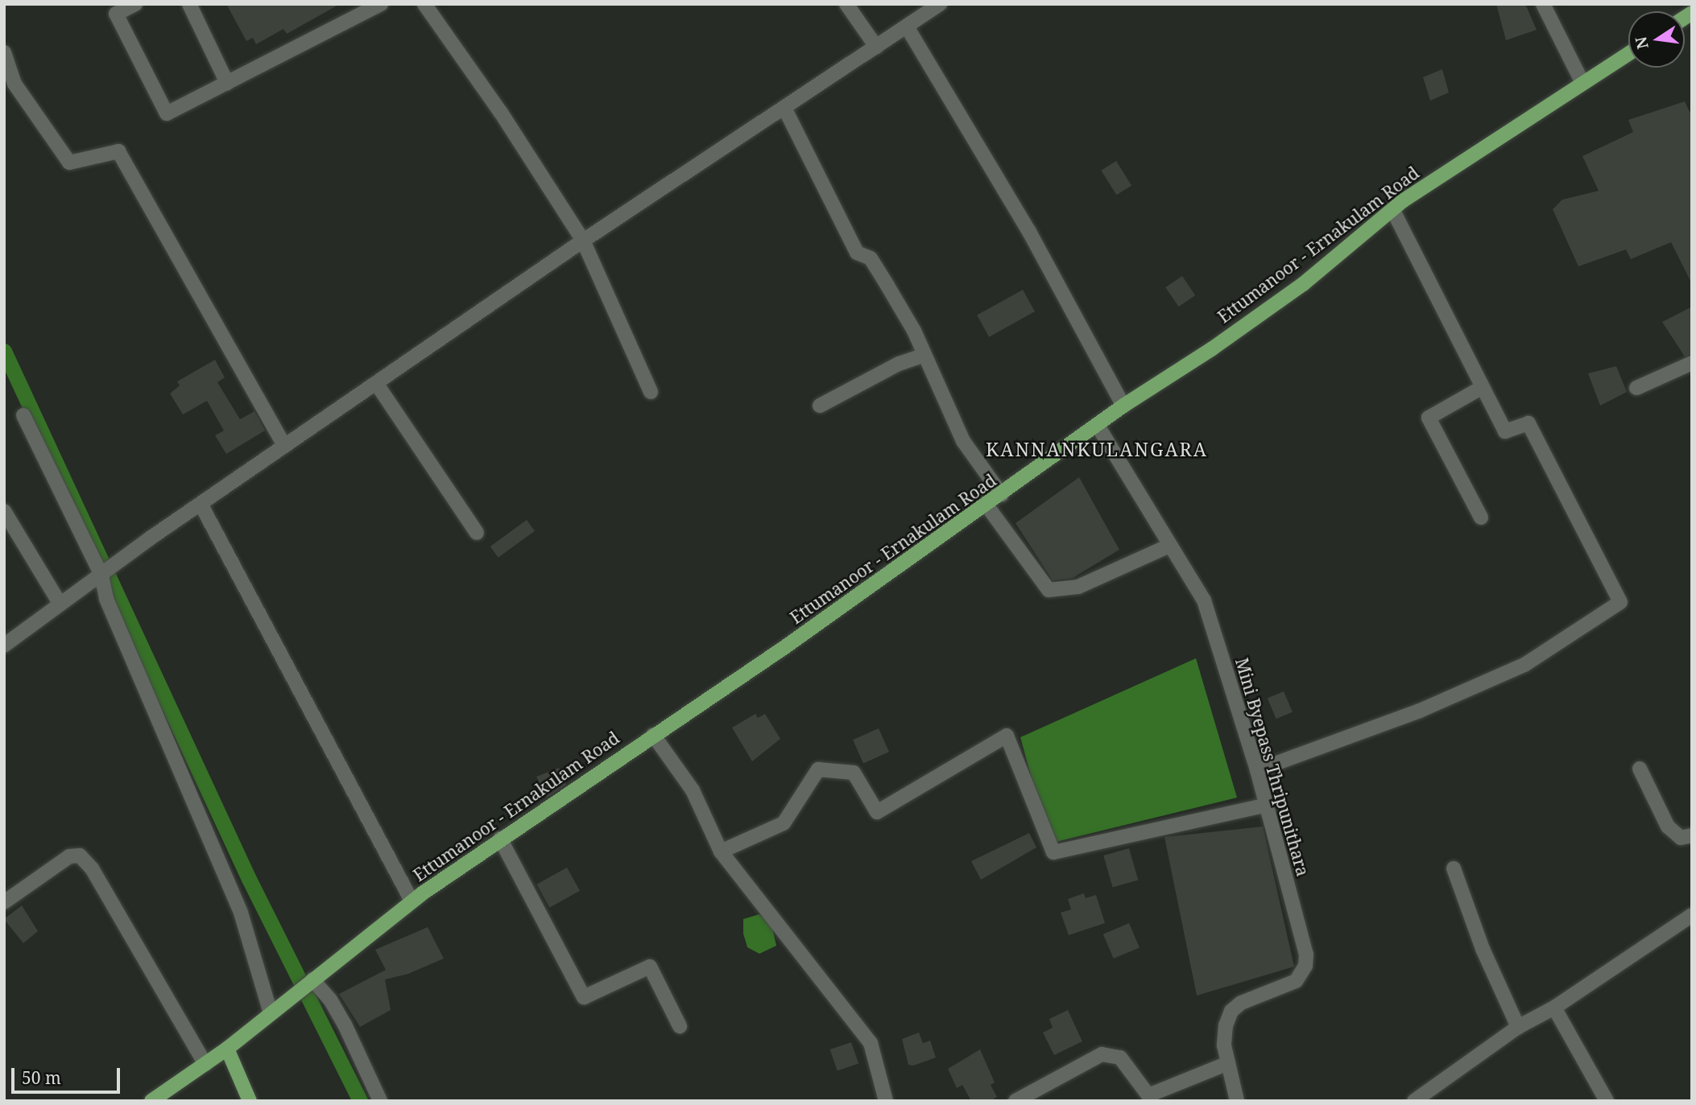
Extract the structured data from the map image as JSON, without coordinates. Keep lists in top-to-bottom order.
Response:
{
  "streets": {
    "main road": ["Ettumanoor - Ernakulam Road"],
    "street": ["Mini Byepass Thripunithara"]
  },
  "crossings": [
    ["Ettumanoor - Ernakulam Road", "Mini Byepass Thripunithara"]
  ],
  "districts": ["KANNANKULANGARA"],
  "scale_bar": "50 m",
  "north": "left"
}
